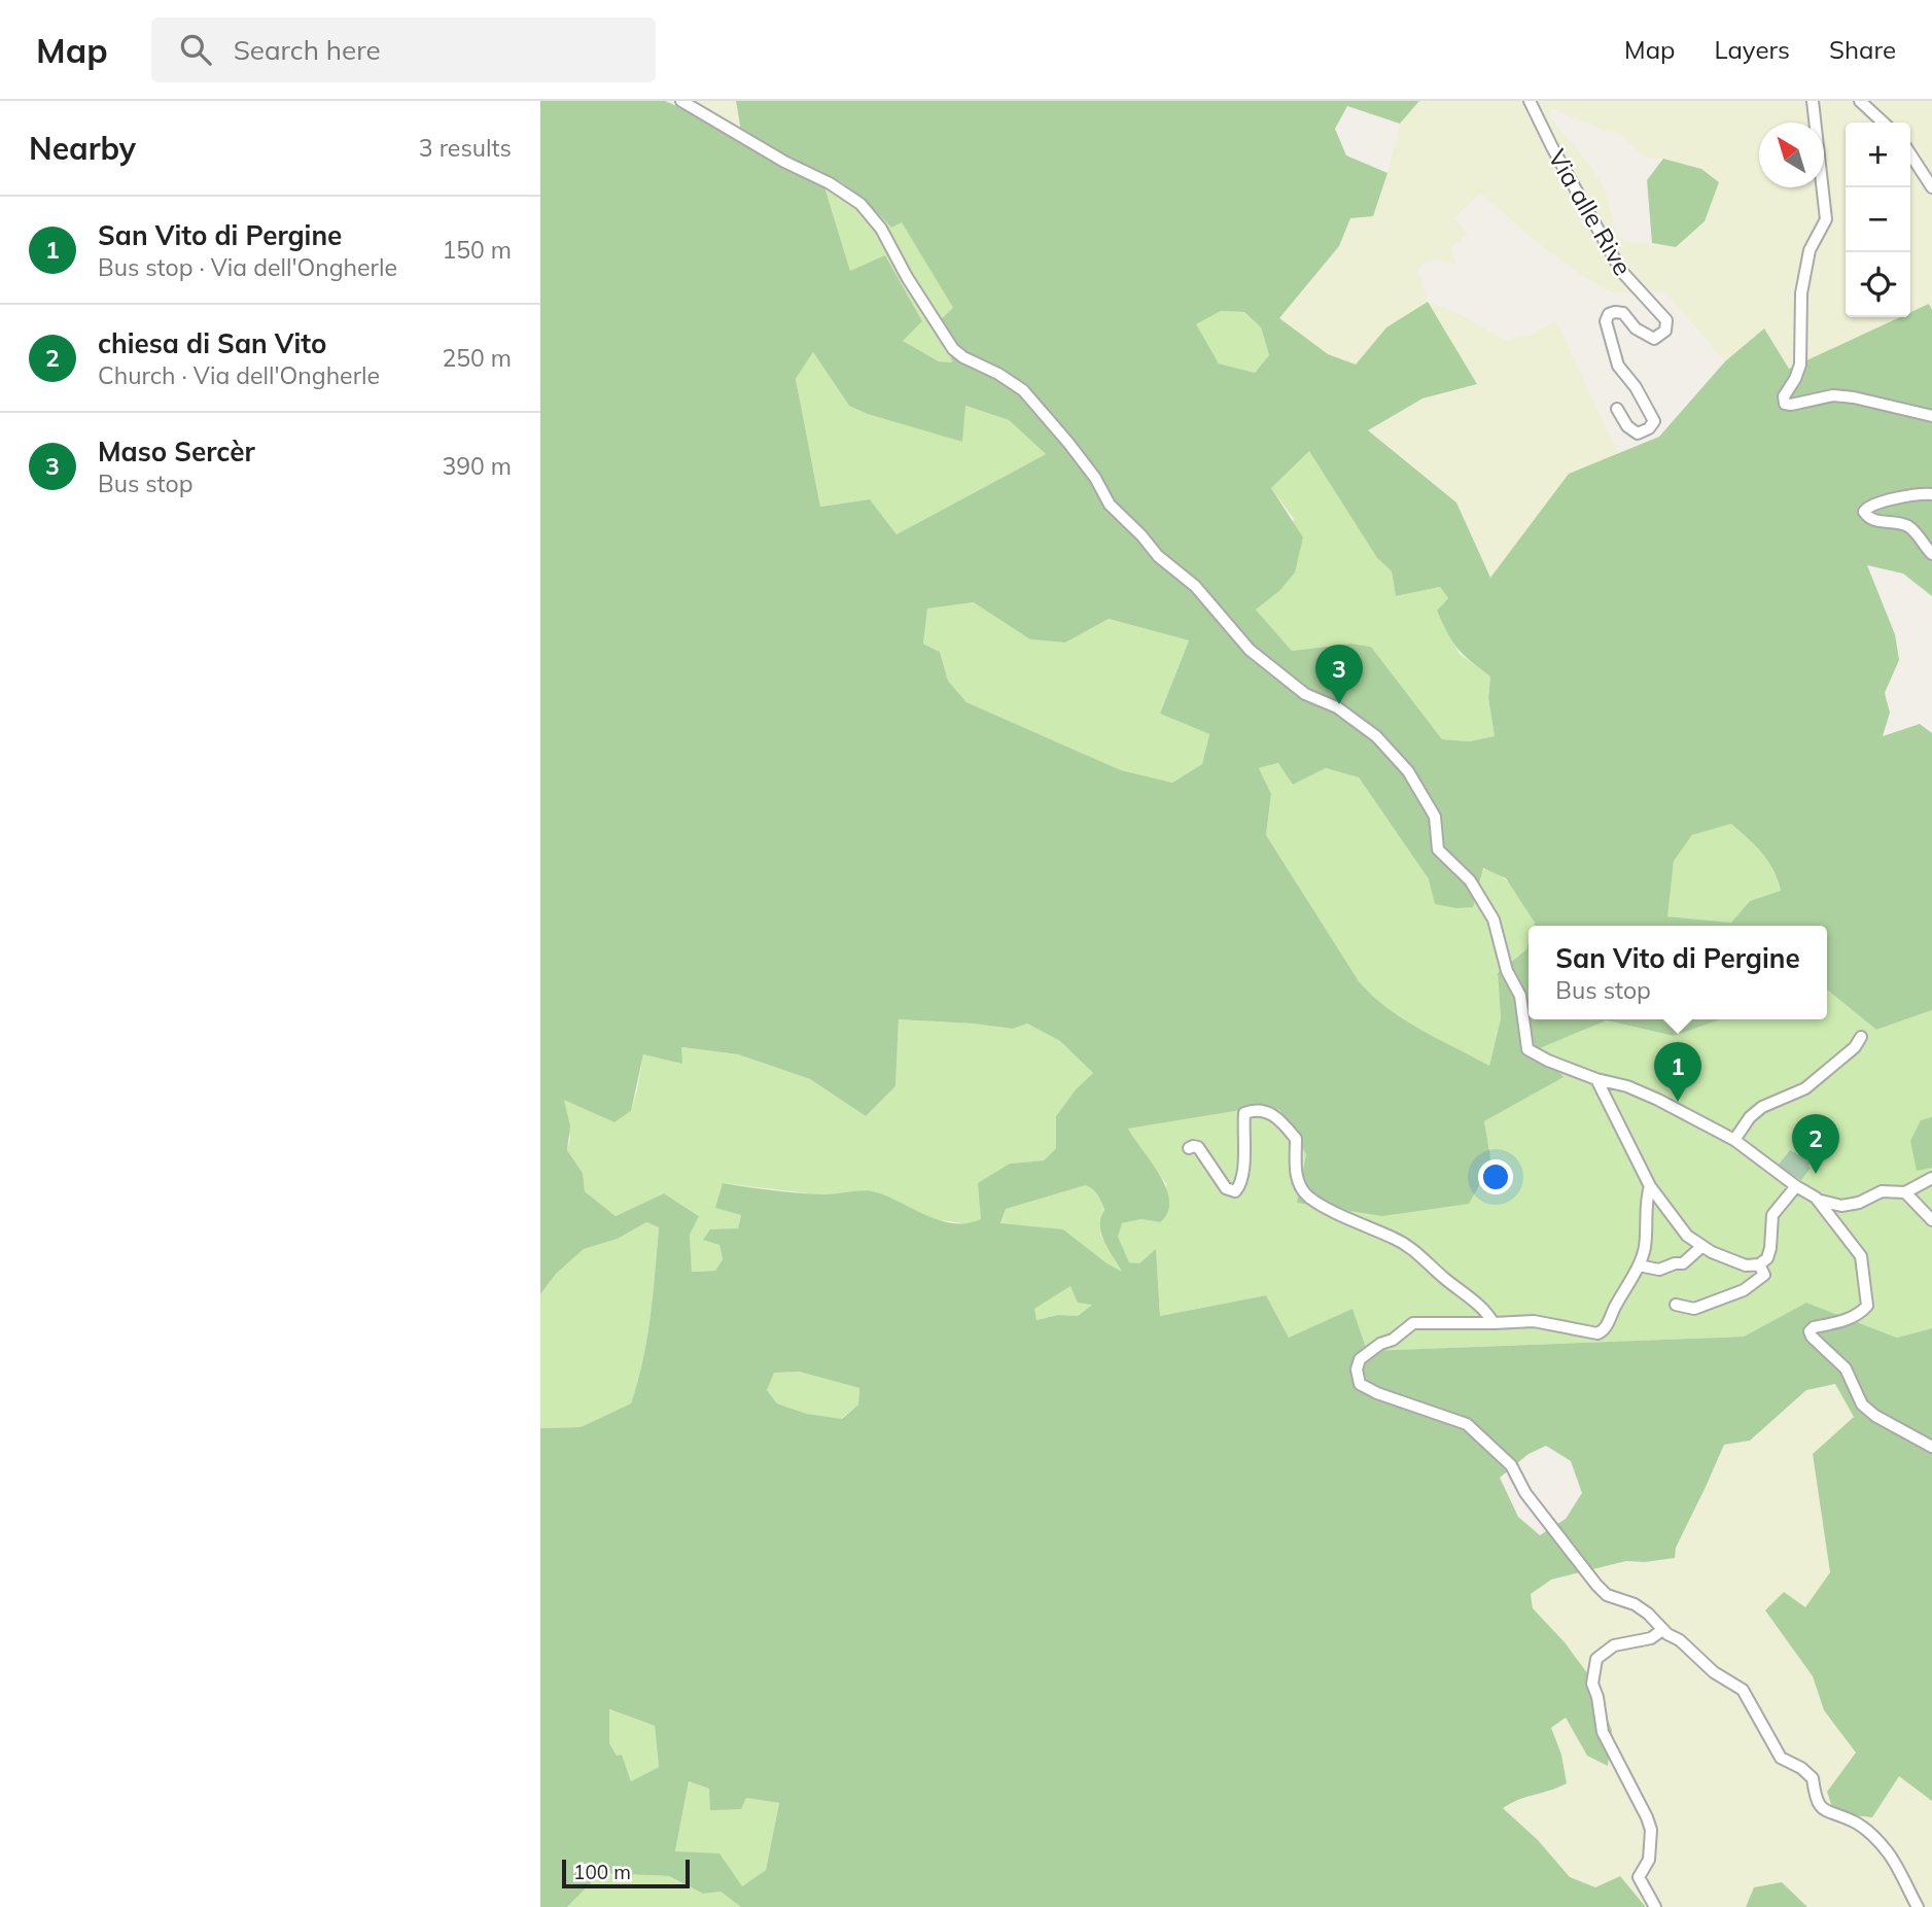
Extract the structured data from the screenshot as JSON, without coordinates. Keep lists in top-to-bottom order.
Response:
{
  "streets": {
    "street": ["Via alle Rive"]
  },
  "scale_bar": "100 m",
  "north": "top left",
  "page": {
    "header": "Map",
    "search": "Search here",
    "nav": ["Map", "Layers", "Share"],
    "heading": ["Nearby", "3 results"],
    "map_buttons": ["+", "−"],
    "list": [
      {
        "mark": "1",
        "name": "San Vito di Pergine",
        "note": "Bus stop · Via dell'Ongherle",
        "value": "150 m"
      },
      {
        "mark": "2",
        "name": "chiesa di San Vito",
        "note": "Church · Via dell'Ongherle",
        "value": "250 m"
      },
      {
        "mark": "3",
        "name": "Maso Sercèr",
        "note": "Bus stop",
        "value": "390 m"
      }
    ],
    "pins": ["3", "1", "2"],
    "popup": ["San Vito di Pergine", "Bus stop"],
    "scale": "100 m"
  }
}
